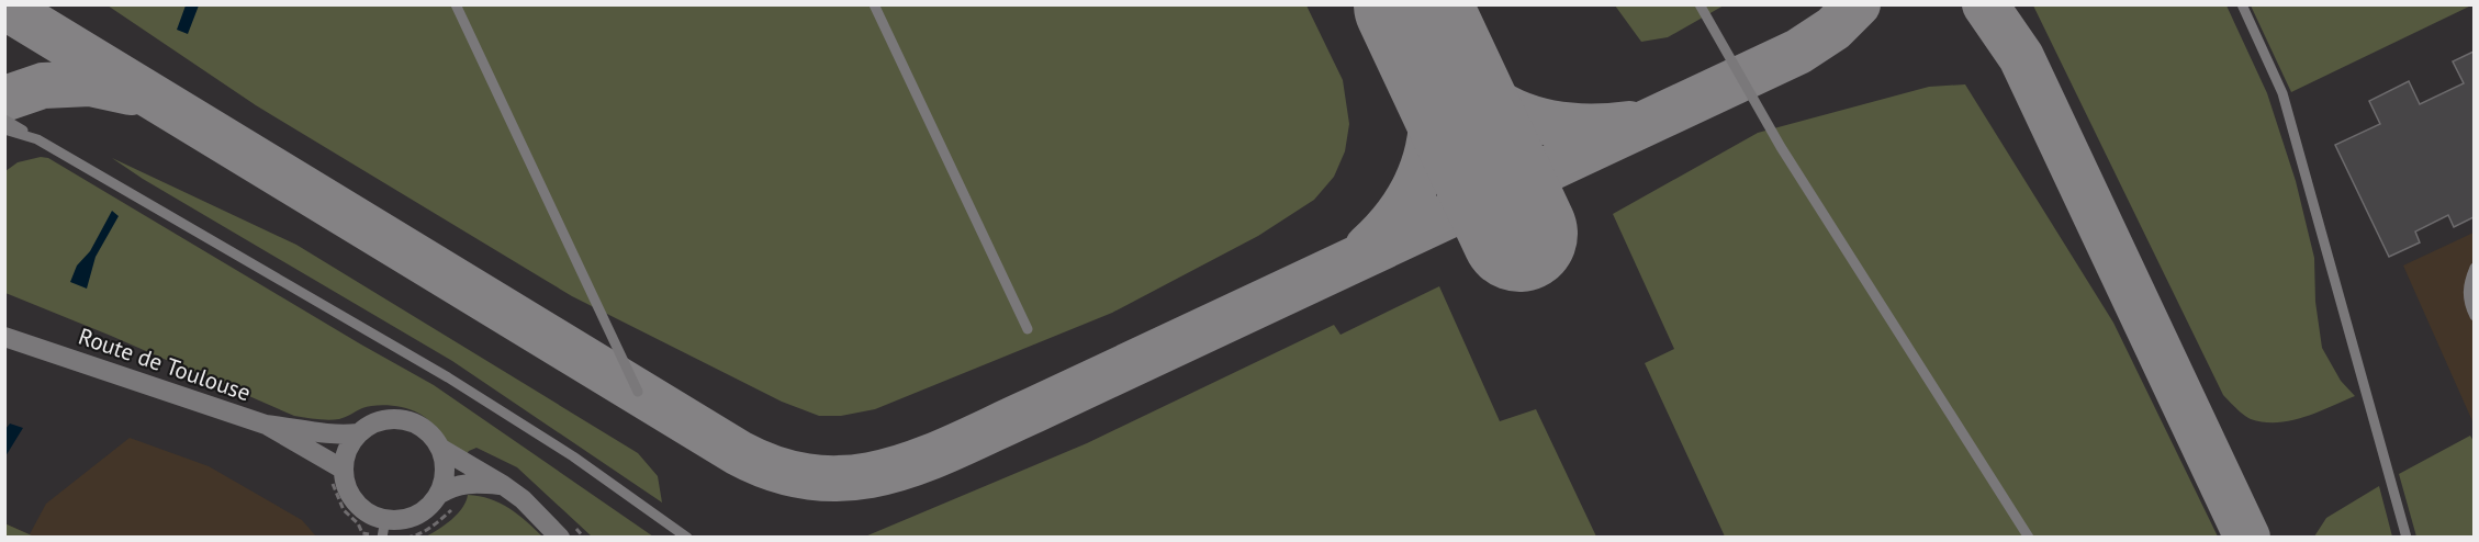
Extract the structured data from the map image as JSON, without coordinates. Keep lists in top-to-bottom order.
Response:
{
  "streets": {
    "main road": ["Route de Toulouse"]
  }
}
